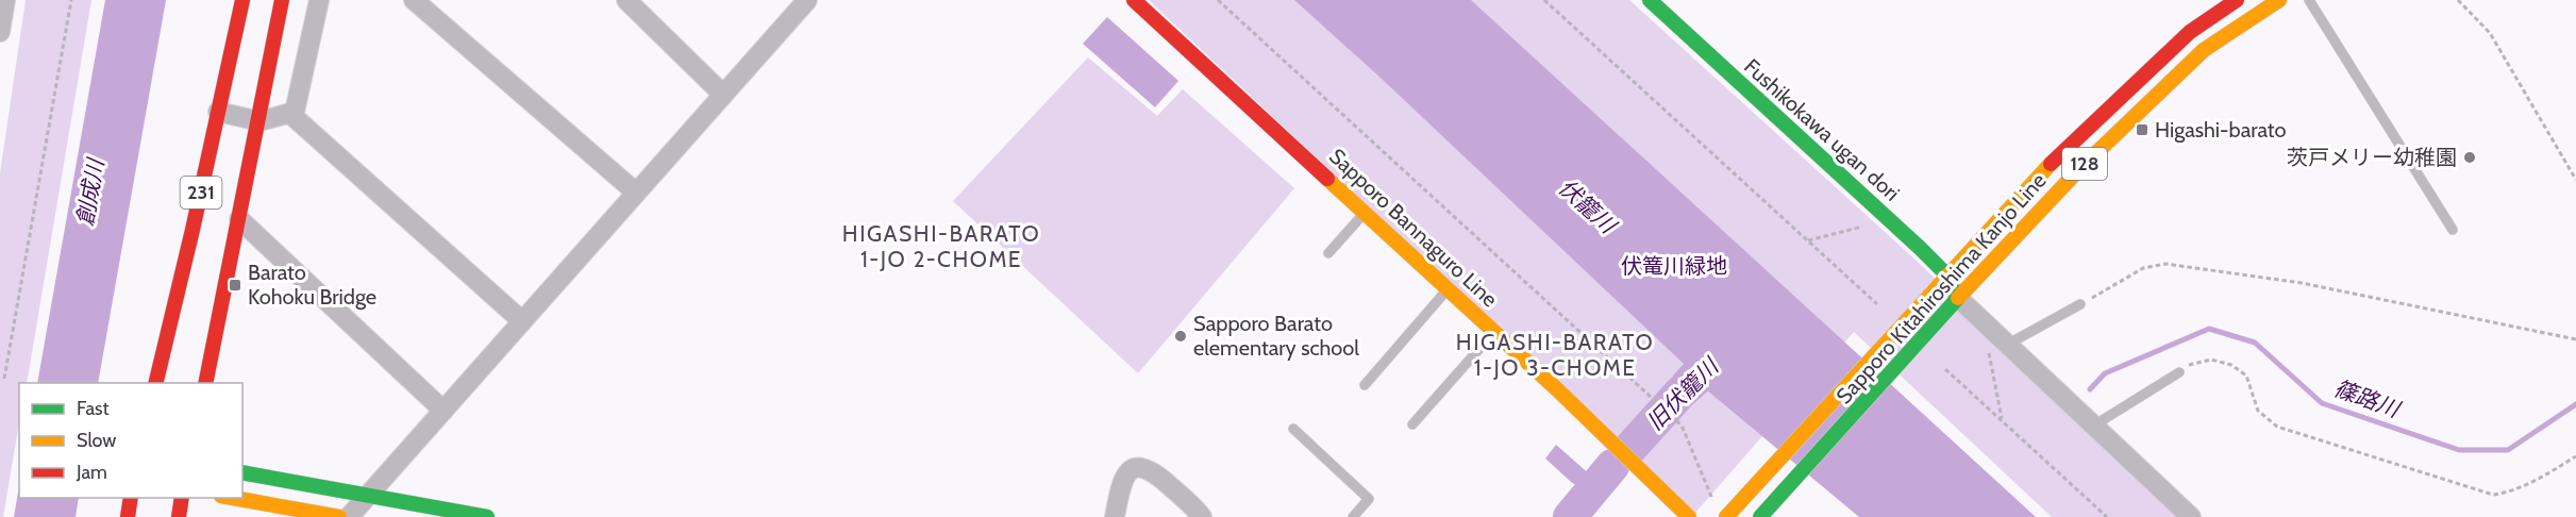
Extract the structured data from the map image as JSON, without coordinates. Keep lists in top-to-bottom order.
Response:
{
  "streets": {
    "main road": [
      "Fushikokawa ugan dori",
      "128",
      "231",
      "Sapporo Bannaguro Line",
      "Sapporo Kitahiroshima Kanjo Line"
    ]
  },
  "crossings": [
    ["Fushikokawa ugan dori", "Sapporo Kitahiroshima Kanjo Line"]
  ],
  "districts": ["HIGASHI-BARATO 1-JO 2-CHOME", "HIGASHI-BARATO 1-JO 3-CHOME"],
  "water": [
    "創成川",
    "伏籠川",
    "旧伏籠川",
    "篠路川"
  ],
  "parks": ["伏篭川緑地"],
  "places": {
    "transit": ["Higashi-barato", "Barato Kohoku Bridge"],
    "other": ["茨戸メリー幼稚園", "Sapporo Barato elementary school"]
  },
  "legend": ["Fast", "Slow", "Jam"]
}
